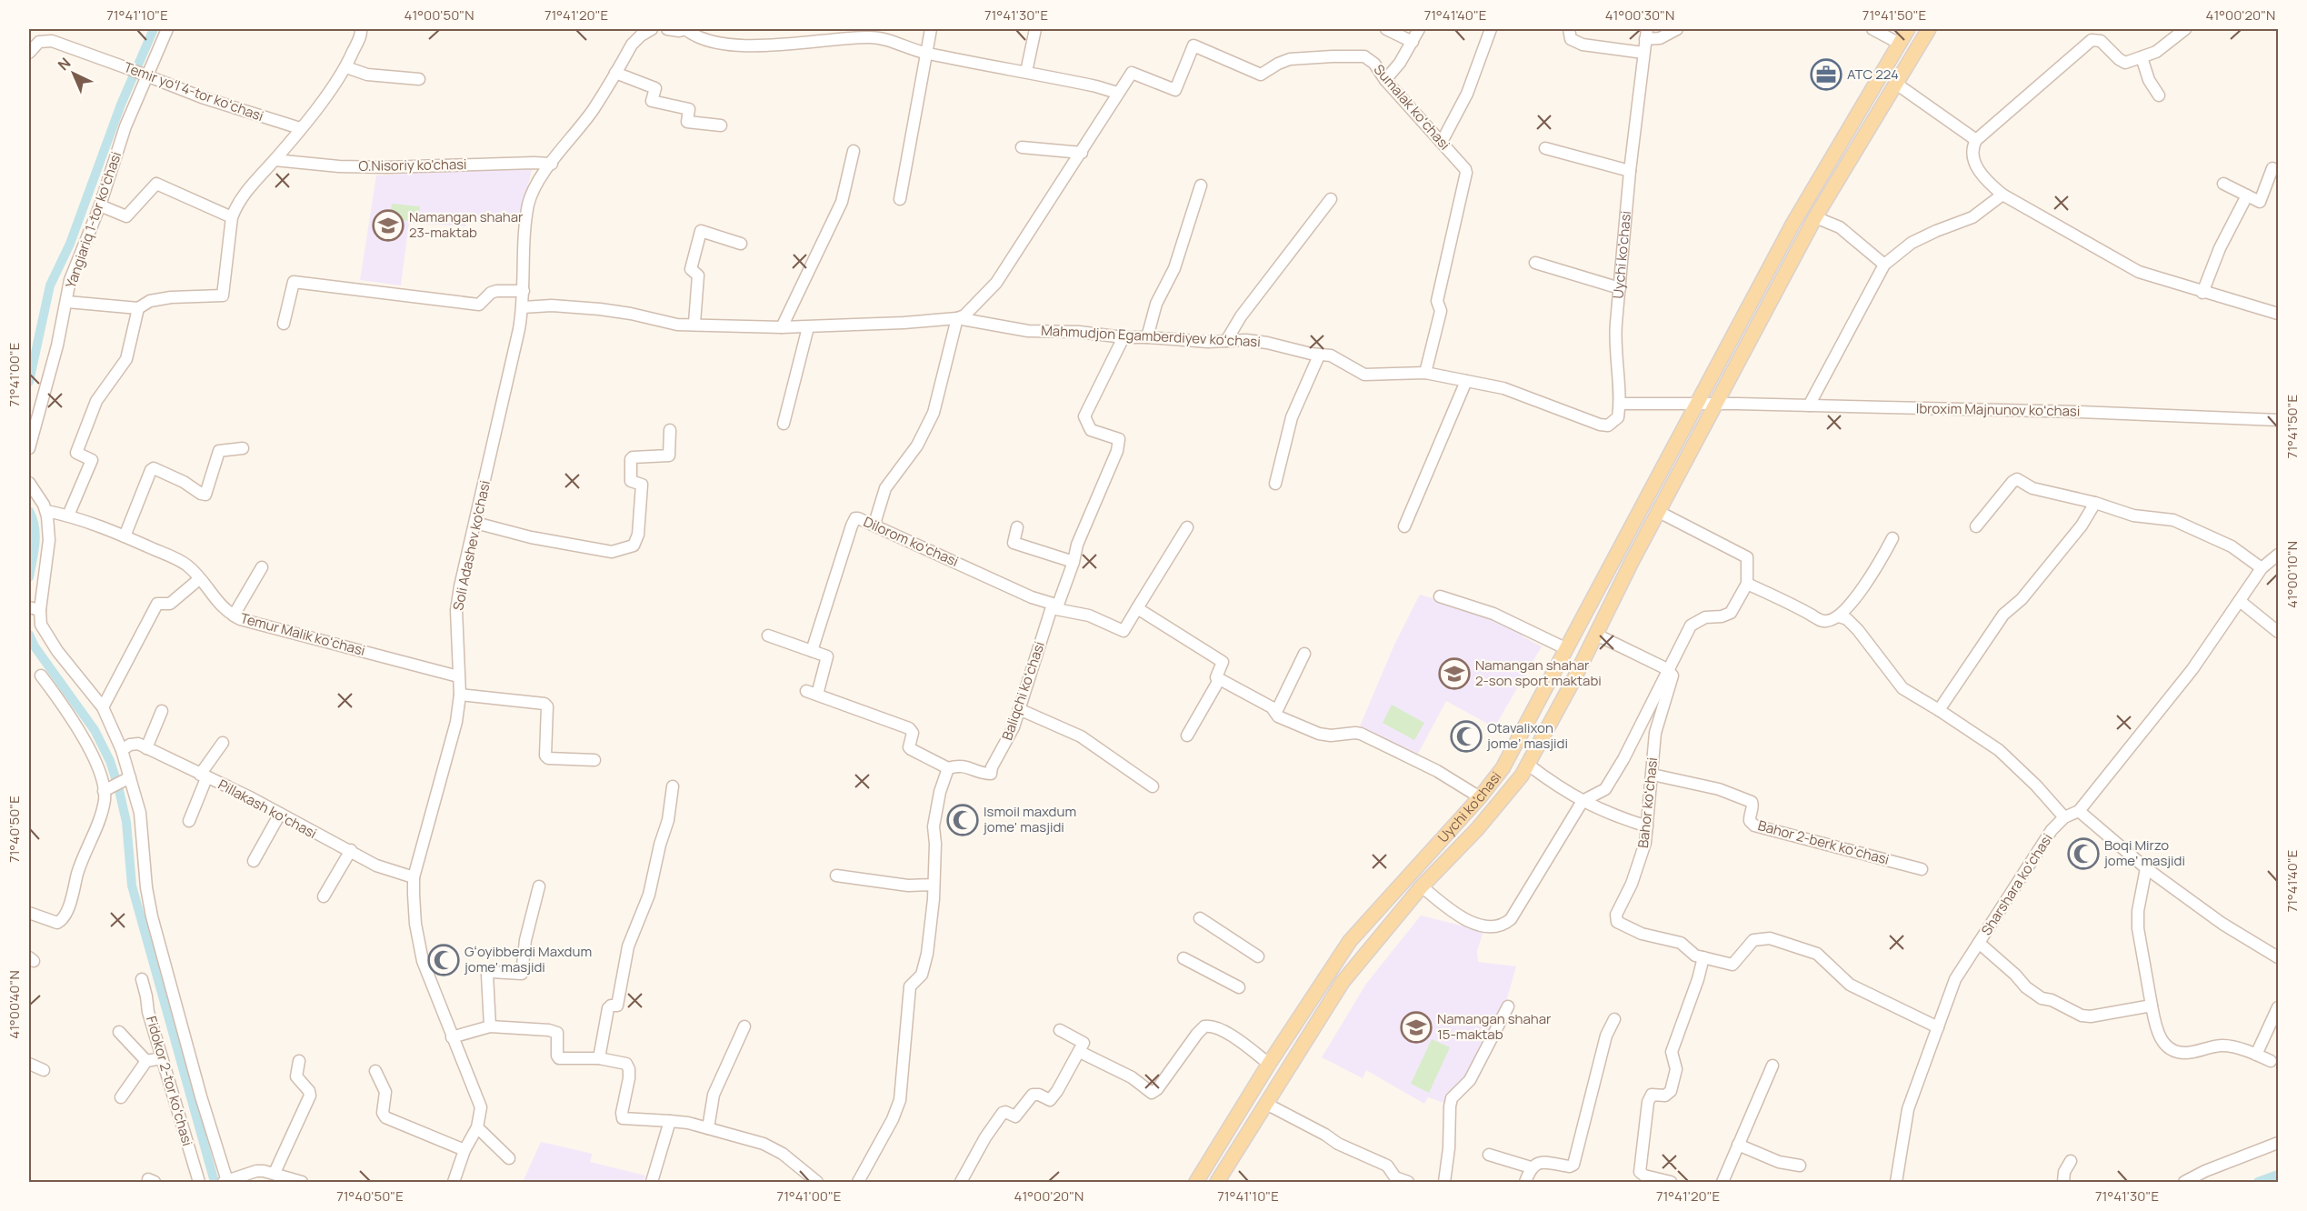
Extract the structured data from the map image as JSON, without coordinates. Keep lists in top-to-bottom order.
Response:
{
  "streets": {
    "main road": ["Uychi ko'chasi"],
    "street": [
      "Temir yoʻl 4-tor koʻchasi",
      "Sumalak koʻchasi",
      "O.Nisoriy ko'chasi",
      "Yangiariq 1-tor koʻchasi",
      "Mahmudjon Egamberdiyev koʻchasi",
      "Ibroxim Majnunov koʻchasi",
      "Dilorom koʻchasi",
      "Soli Adashev ko'chasi",
      "Temur Malik koʻchasi",
      "Baliqchi koʻchasi",
      "Bahor koʻchasi",
      "Pillakash koʻchasi",
      "Bahor 2-berk koʻchasi",
      "Sharshara koʻchasi",
      "Fidokor 2-tor koʻchasi"
    ]
  },
  "crossings": [
    ["Temir yoʻl 4-tor koʻchasi", "Yangiariq 1-tor koʻchasi"],
    ["Sumalak koʻchasi", "Mahmudjon Egamberdiyev koʻchasi"],
    ["O.Nisoriy ko'chasi", "Soli Adashev ko'chasi"],
    ["Uychi ko'chasi", "Mahmudjon Egamberdiyev koʻchasi"],
    ["Uychi ko'chasi", "Ibroxim Majnunov koʻchasi"],
    ["Mahmudjon Egamberdiyev koʻchasi", "Soli Adashev ko'chasi"],
    ["Mahmudjon Egamberdiyev koʻchasi", "Baliqchi koʻchasi"],
    ["Dilorom koʻchasi", "Baliqchi koʻchasi"],
    ["Soli Adashev ko'chasi", "Temur Malik koʻchasi"],
    ["Soli Adashev ko'chasi", "Pillakash koʻchasi"],
    ["Bahor koʻchasi", "Bahor 2-berk koʻchasi"]
  ],
  "places": {
    "office": ["ATC 224"],
    "school or university": ["Namangan shahar 23-maktab", "Namangan shahar 2-son sport maktabi", "Namangan shahar 15-maktab"],
    "mosque": [
      "Otavalixon jome’ masjidi",
      "Ismoil maxdum jome' masjidi",
      "Boqi Mirzo jome’ masjidi",
      "Gʻoyibberdi Maxdum jome' masjidi"
    ]
  },
  "north": "top left",
  "coordinates": [
    "71°41'10\"E",
    "41°00'50\"N",
    "71°41'20\"E",
    "71°41'30\"E",
    "71°41'40\"E",
    "41°00'30\"N",
    "71°41'50\"E",
    "41°00'20\"N",
    "71°41'00\"E",
    "41°00'10\"N",
    "71°40'50\"E",
    "41°00'40\"N"
  ]
}
